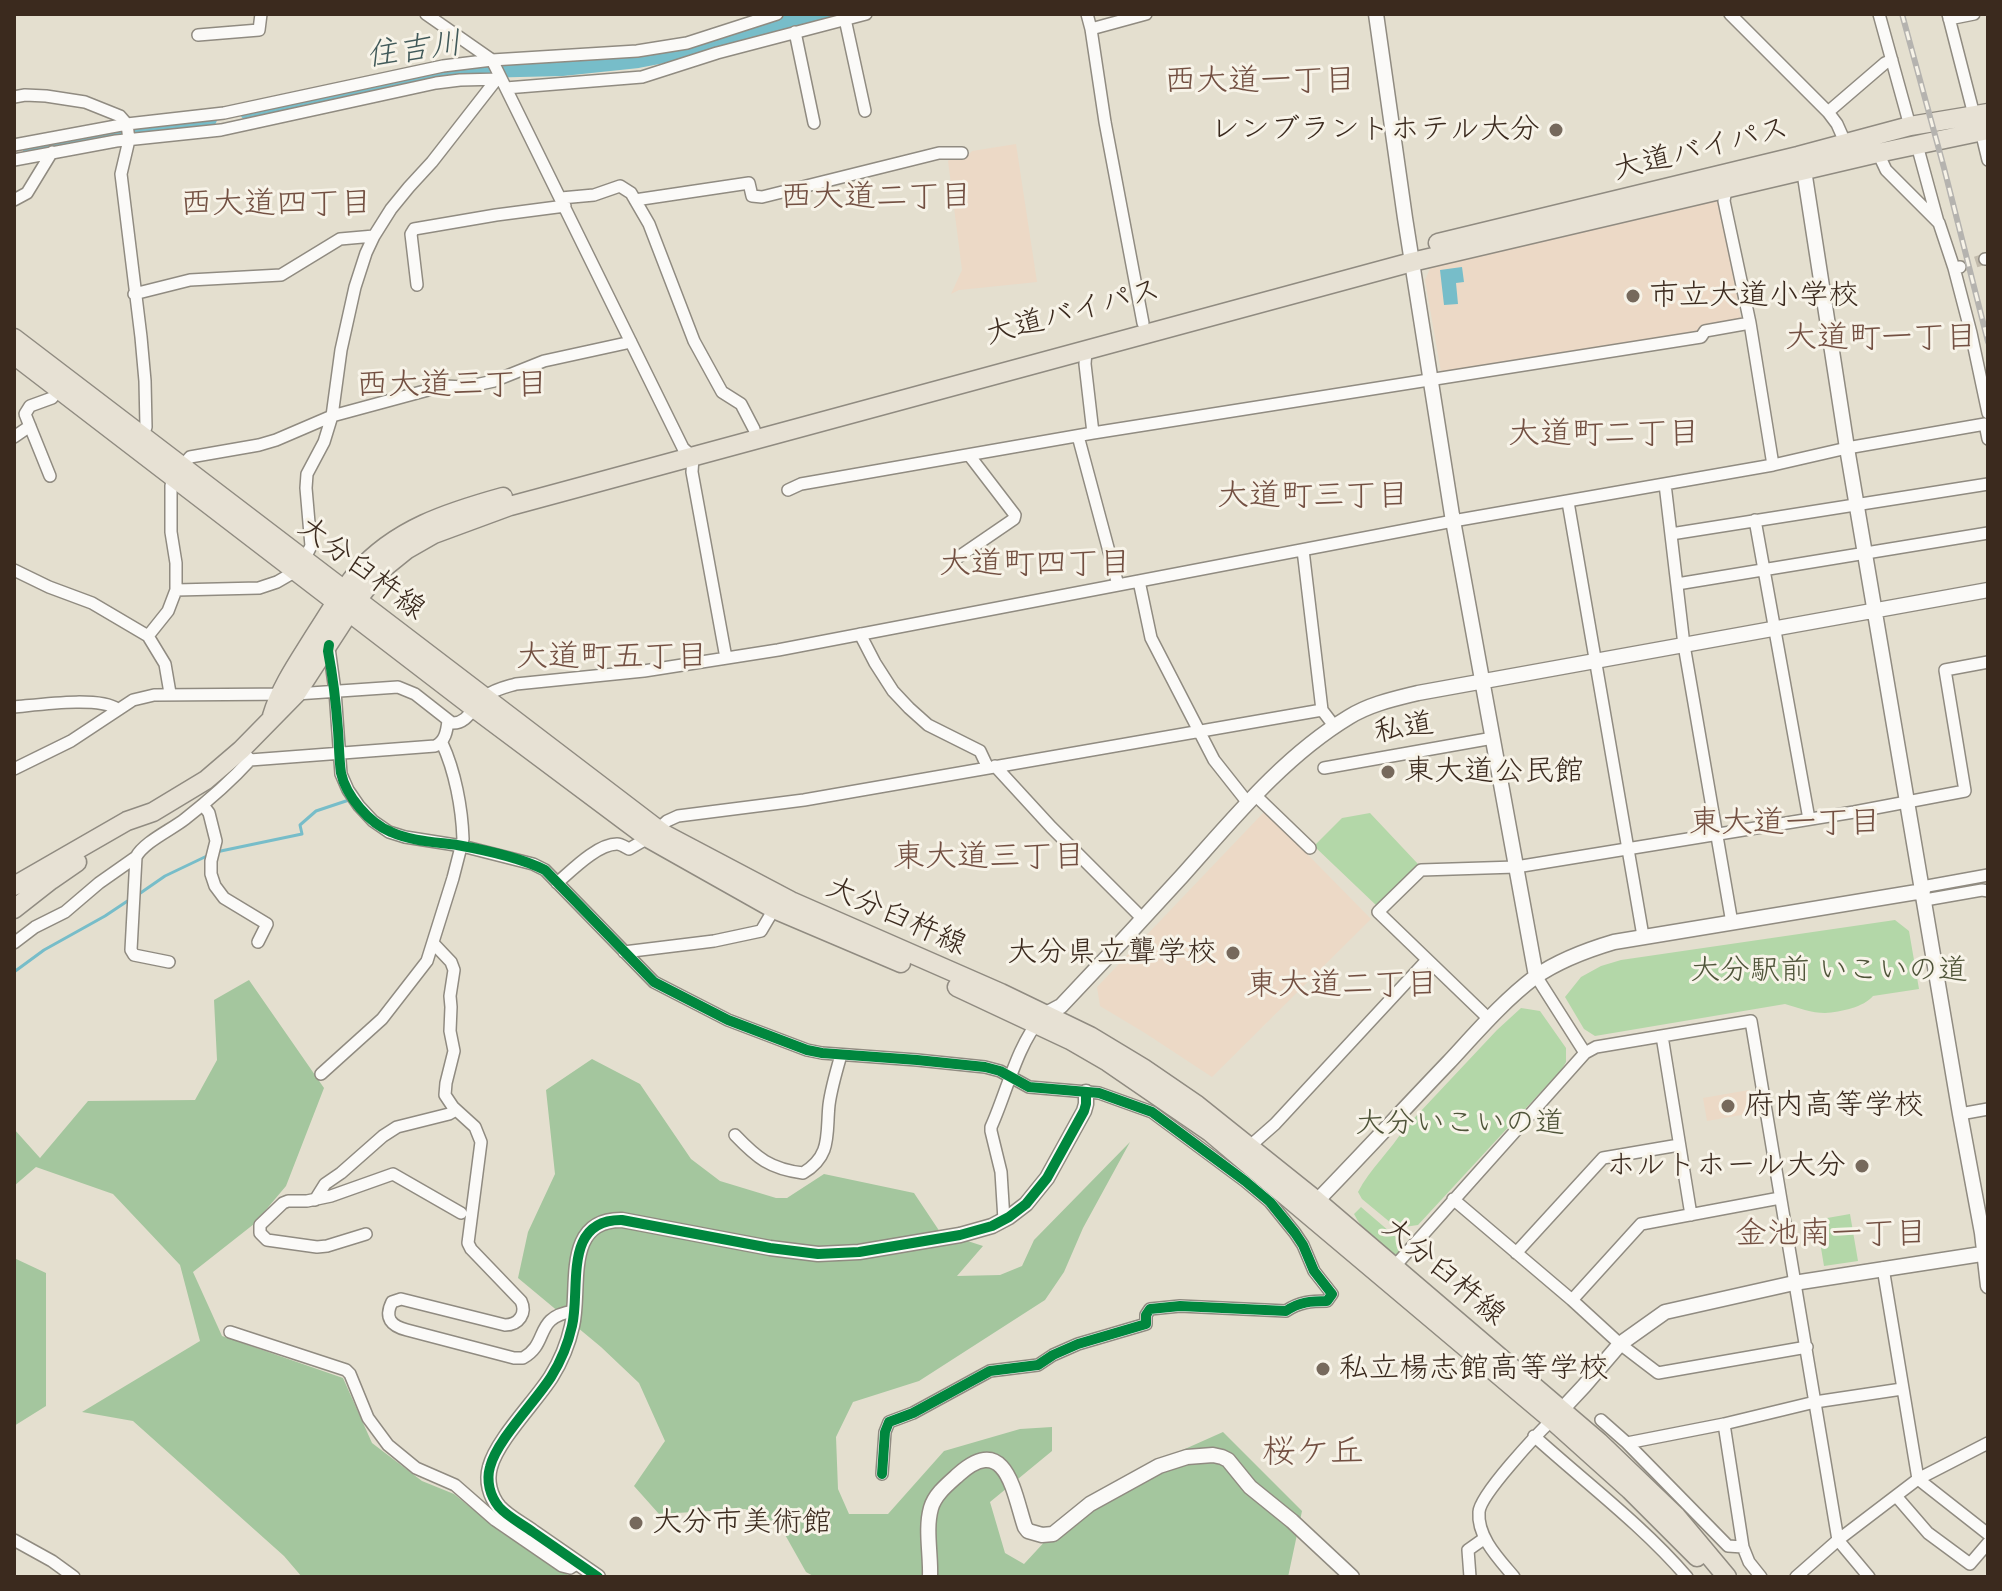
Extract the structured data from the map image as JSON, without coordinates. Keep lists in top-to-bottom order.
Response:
{
  "streets": {
    "main road": ["大道バイパス", "大分臼杵線"],
    "street": ["私道"]
  },
  "crossings": [
    ["大道バイパス", "大分臼杵線"]
  ],
  "districts": [
    "西大道一丁目",
    "西大道二丁目",
    "西大道四丁目",
    "大道町一丁目",
    "西大道三丁目",
    "大道町二丁目",
    "大道町三丁目",
    "大道町四丁目",
    "大道町五丁目",
    "東大道一丁目",
    "東大道三丁目",
    "東大道二丁目",
    "金池南一丁目",
    "桜ケ丘"
  ],
  "water": ["住吉川"],
  "parks": ["大分駅前 いこいの道", "大分いこいの道"],
  "places": [
    "レンブラントホテル大分",
    "市立大道小学校",
    "東大道公民館",
    "大分県立聾学校",
    "府内高等学校",
    "ホルトホール大分",
    "私立楊志館高等学校",
    "大分市美術館"
  ]
}
